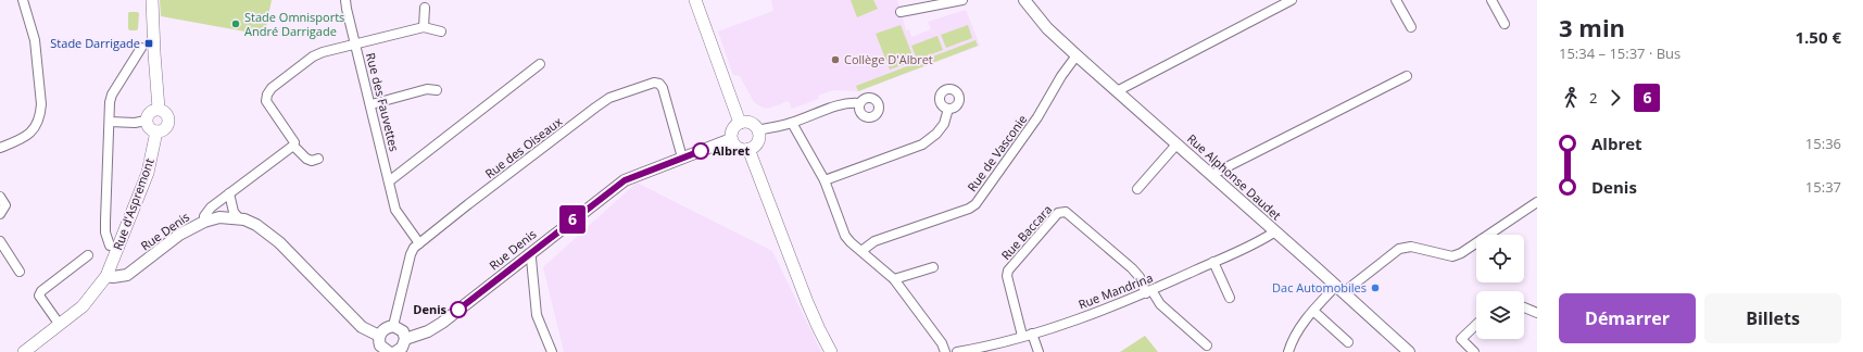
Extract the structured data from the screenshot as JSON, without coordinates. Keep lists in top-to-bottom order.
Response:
{
  "streets": {
    "main road": ["Rue d'Aspremont"],
    "street": [
      "Rue des Fauvettes",
      "Rue des Oiseaux",
      "Rue de Vasconie",
      "Rue Alphonse Daudet",
      "Rue Denis",
      "Rue Baccara",
      "Rue Mandrina"
    ]
  },
  "crossings": [
    ["Rue des Fauvettes", "Rue des Oiseaux"],
    ["Rue des Oiseaux", "Rue Denis"],
    ["Rue de Vasconie", "Rue Alphonse Daudet"],
    ["Rue Alphonse Daudet", "Rue Mandrina"],
    ["Rue d'Aspremont", "Rue Denis"],
    ["Rue Baccara", "Rue Mandrina"]
  ],
  "places": {
    "other": [
      "Stade Omnisports André Darrigade",
      "Collège D'Albret",
      "Albret",
      "Dac Automobiles",
      "Denis"
    ],
    "transit": ["Stade Darrigade"]
  },
  "lines": ["bus line 6"],
  "page": {
    "on_map": "6",
    "heading": ["3 min", "15:34 – 15:37 · Bus", "1.50 €"],
    "legs": ["2", "6"],
    "list": [
      {
        "name": "Albret",
        "value": "15:36"
      },
      {
        "name": "Denis",
        "value": "15:37"
      }
    ],
    "buttons": ["Démarrer", "Billets"]
  }
}
